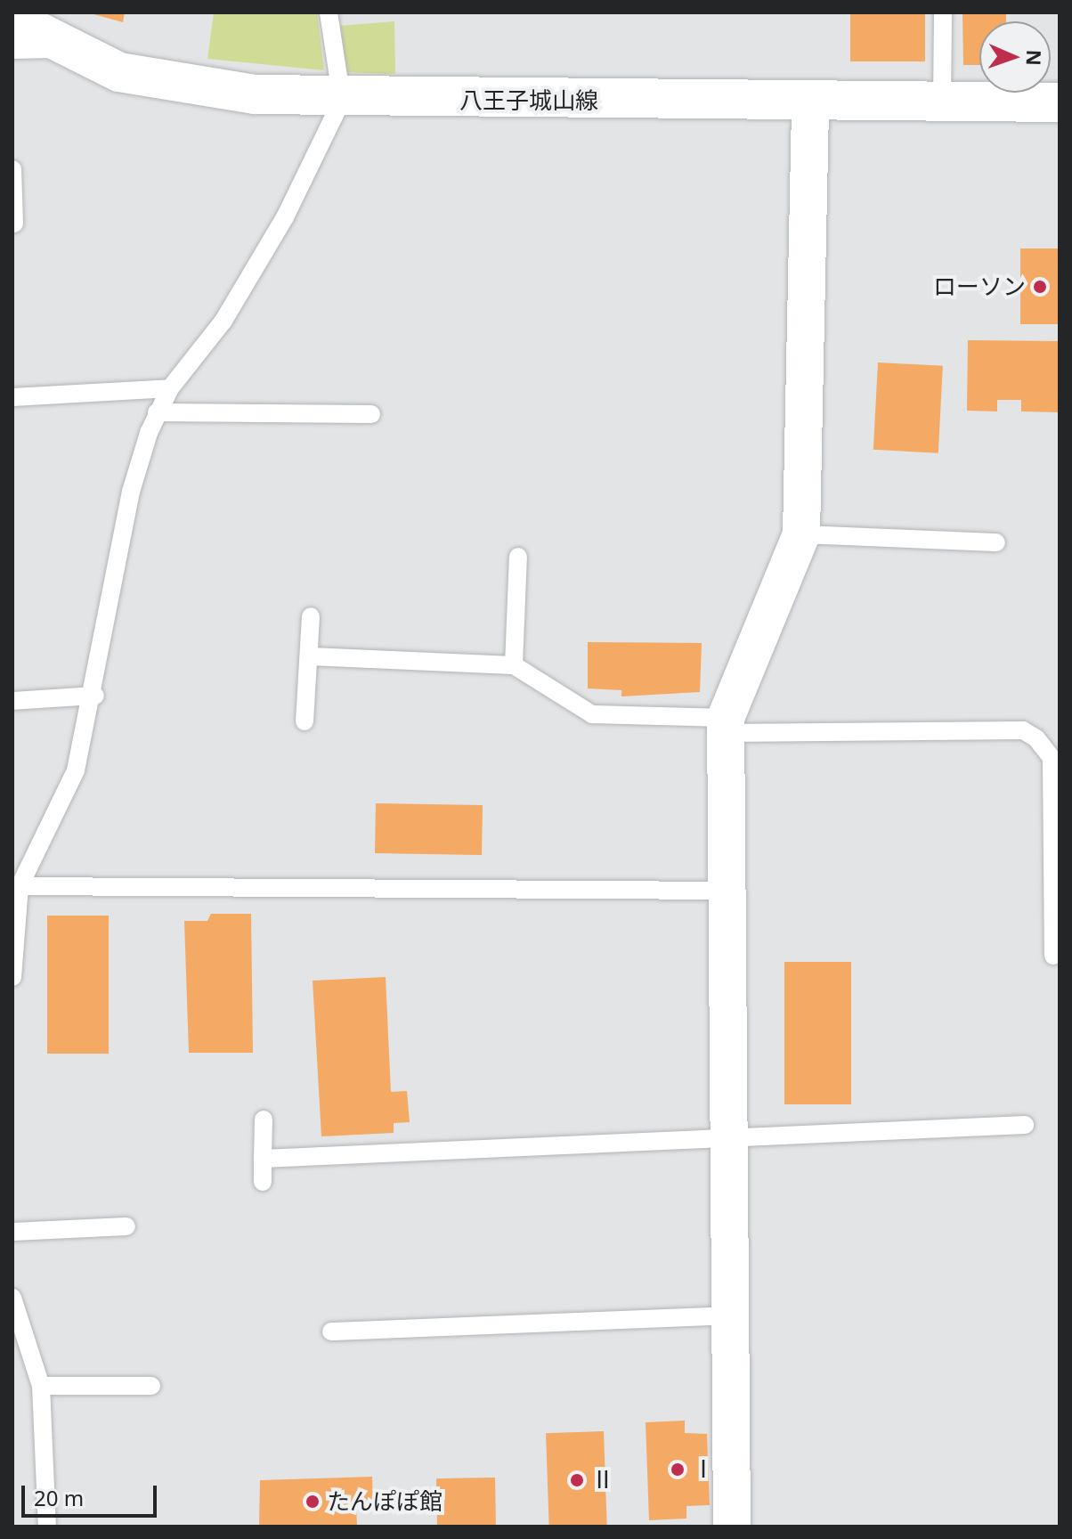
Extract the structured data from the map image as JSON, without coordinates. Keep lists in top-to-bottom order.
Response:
{
  "streets": {
    "main road": ["八王子城山線"]
  },
  "places": [
    "ローソン",
    "Ⅰ",
    "Ⅱ",
    "たんぽぽ館"
  ],
  "scale_bar": "20 m",
  "north": "right"
}
